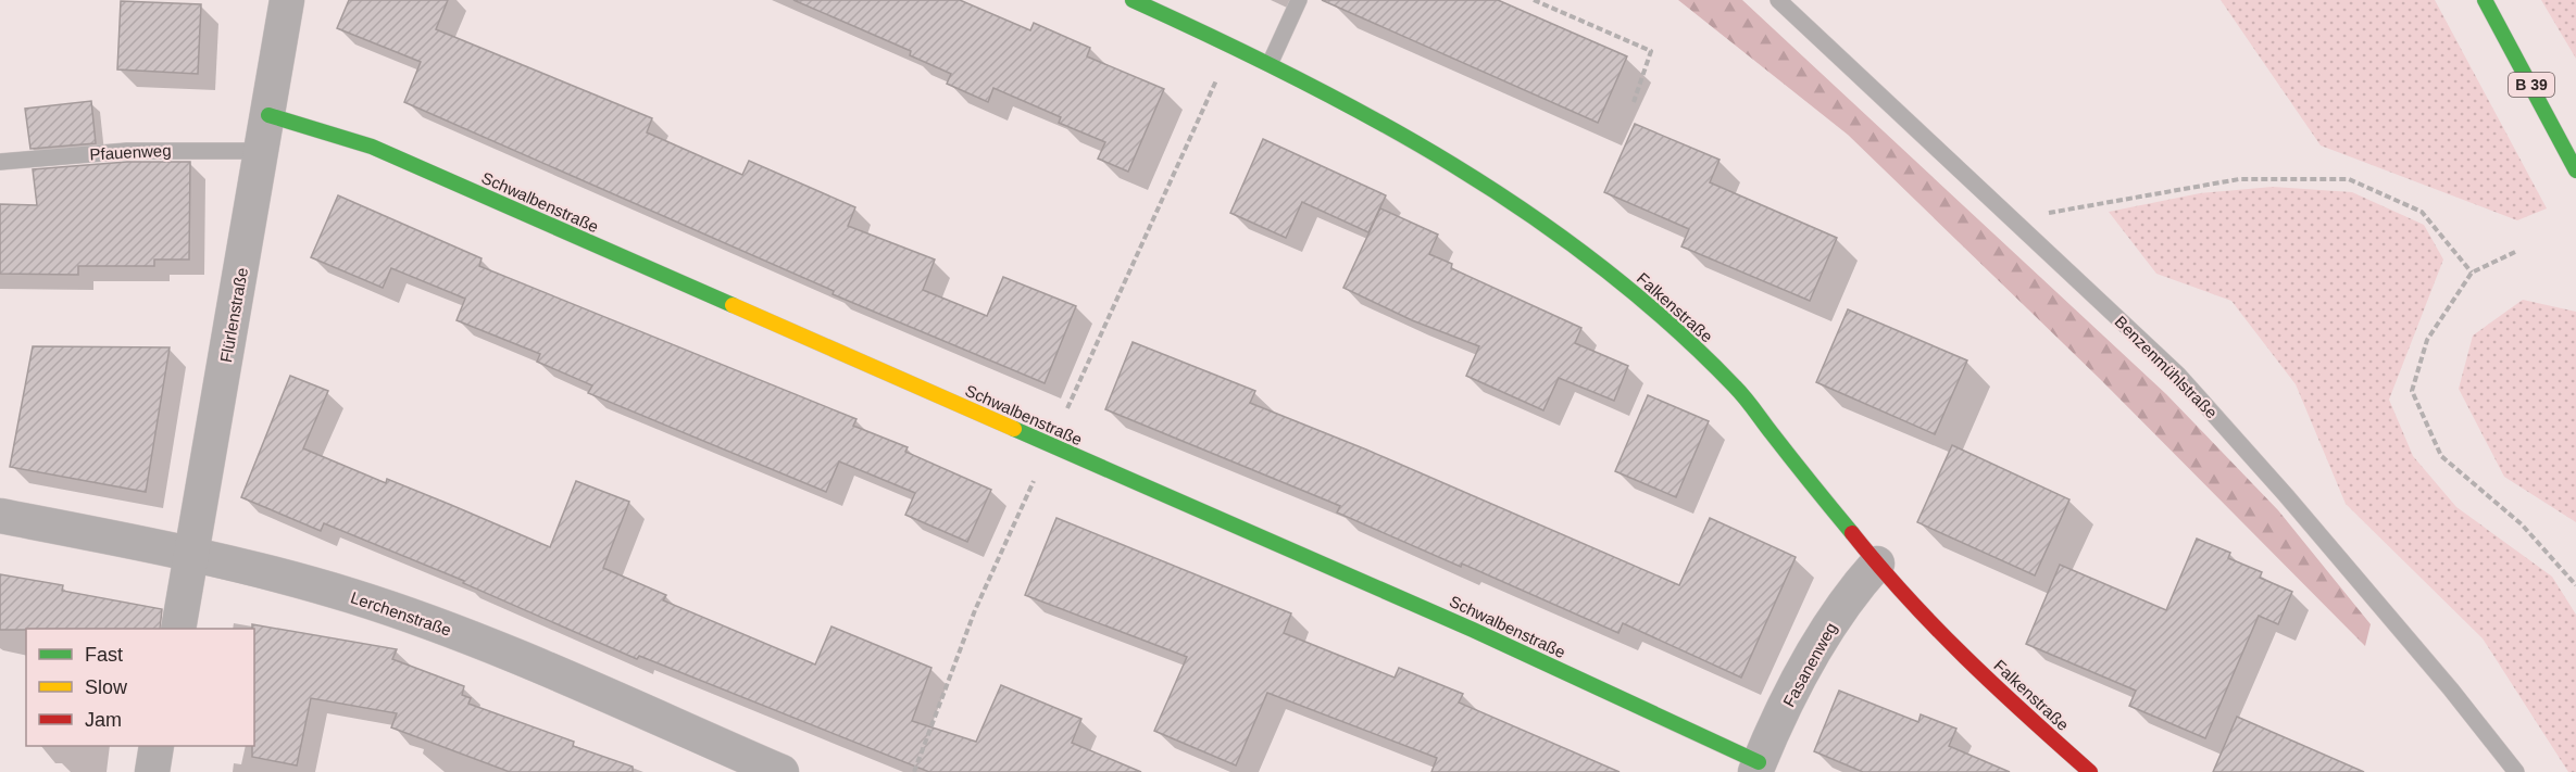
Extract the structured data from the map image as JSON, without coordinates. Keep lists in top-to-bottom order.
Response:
{
  "streets": {
    "street": [
      "B 39",
      "Schwalbenstraße",
      "Falkenstraße",
      "Flürlenstraße",
      "Lerchenstraße",
      "Fasanenweg"
    ],
    "lane": ["Pfauenweg", "Benzenmühlstraße"]
  },
  "crossings": [
    ["Pfauenweg", "Flürlenstraße"],
    ["Schwalbenstraße", "Flürlenstraße"],
    ["Schwalbenstraße", "Fasanenweg"],
    ["Falkenstraße", "Fasanenweg"],
    ["Flürlenstraße", "Lerchenstraße"]
  ],
  "legend": ["Fast", "Slow", "Jam"]
}
